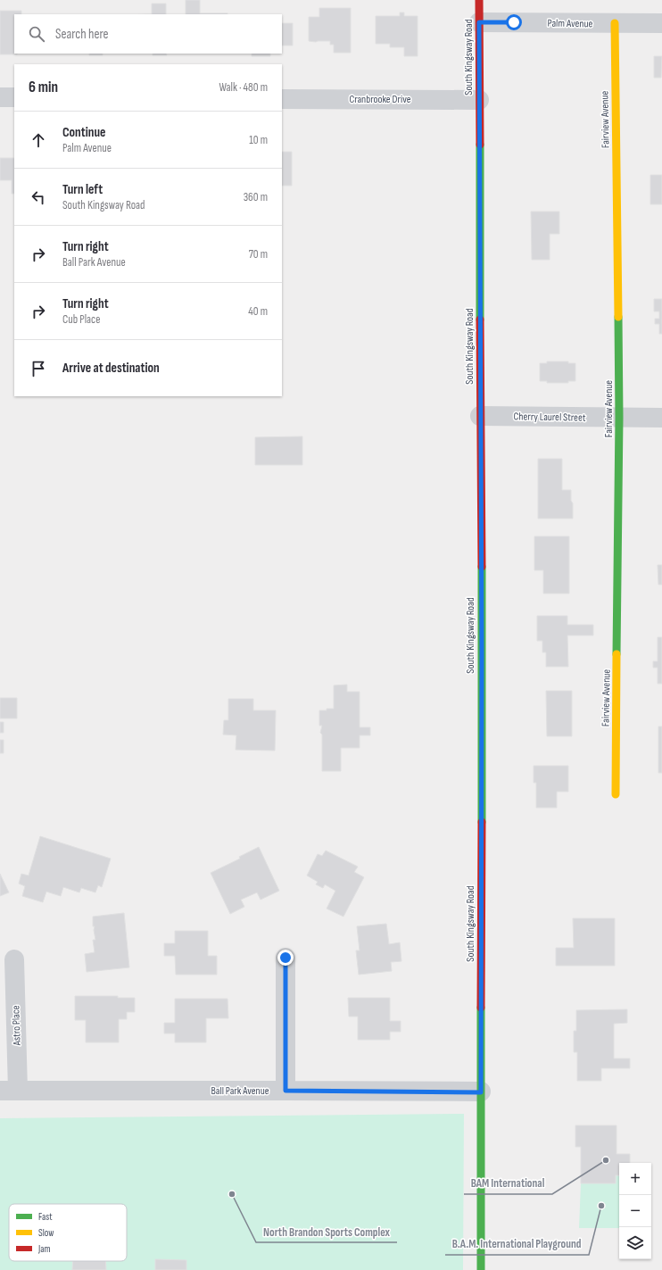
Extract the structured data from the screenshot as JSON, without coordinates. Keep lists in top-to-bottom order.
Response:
{
  "streets": {
    "street": [
      "Palm Avenue",
      "South Kingsway Road",
      "Cranbrooke Drive",
      "Fairview Avenue",
      "Cherry Laurel Street",
      "Astro Place",
      "Ball Park Avenue"
    ]
  },
  "crossings": [
    ["Palm Avenue", "South Kingsway Road"],
    ["Palm Avenue", "Fairview Avenue"],
    ["South Kingsway Road", "Cranbrooke Drive"],
    ["South Kingsway Road", "Cherry Laurel Street"],
    ["South Kingsway Road", "Ball Park Avenue"],
    ["Fairview Avenue", "Cherry Laurel Street"],
    ["Astro Place", "Ball Park Avenue"]
  ],
  "places": ["BAM International", "North Brandon Sports Complex", "B.A.M. International Playground"],
  "legend": ["Fast", "Slow", "Jam"],
  "page": {
    "search": "Search here",
    "heading": ["6 min", "Walk · 480 m"],
    "list": [
      ["Continue", "Palm Avenue", "10 m"],
      ["Turn left", "South Kingsway Road", "360 m"],
      ["Turn right", "Ball Park Avenue", "70 m"],
      ["Turn right", "Cub Place", "40 m"],
      "Arrive at destination"
    ],
    "map_buttons": ["+", "−"]
  }
}
